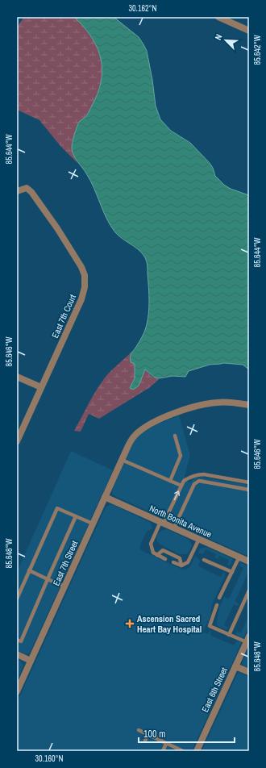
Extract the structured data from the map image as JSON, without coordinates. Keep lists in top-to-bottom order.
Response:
{
  "streets": {
    "street": [
      "East 7th Court",
      "North Bonita Avenue",
      "East 7th Street",
      "East 6th Street"
    ]
  },
  "crossings": [
    ["North Bonita Avenue", "East 7th Street"]
  ],
  "places": {
    "health": ["Ascension Sacred Heart Bay Hospital"]
  },
  "scale_bar": "100 m",
  "north": "top left",
  "coordinates": [
    "30.162°N",
    "85.642°W",
    "85.644°W",
    "85.646°W",
    "85.648°W",
    "30.160°N"
  ]
}
